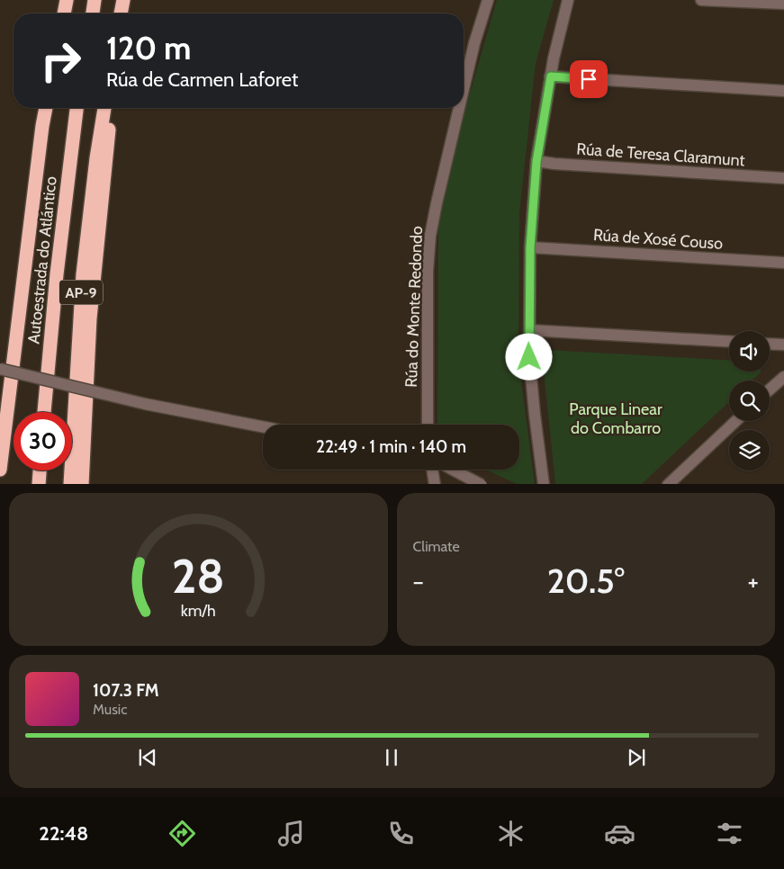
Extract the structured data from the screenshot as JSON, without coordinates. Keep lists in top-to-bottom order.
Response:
{
  "streets": {
    "highway": ["Autoestrada do Atlántico", "AP-9"],
    "street": ["Rúa de Teresa Claramunt", "Rúa de Xosé Couso", "Rúa do Monte Redondo"]
  },
  "parks": ["Parque Linear do Combarro"],
  "page": {
    "turn": ["120 m", "Rúa de Carmen Laforet"],
    "limit": "30",
    "trip": "22:49 · 1 min · 140 m",
    "tile": "Climate",
    "heat": ["−", "20.5°", "+"],
    "song": ["107.3 FM", "Music"],
    "tabs": "22:48",
    "gauge": ["28", "km/h"]
  }
}
